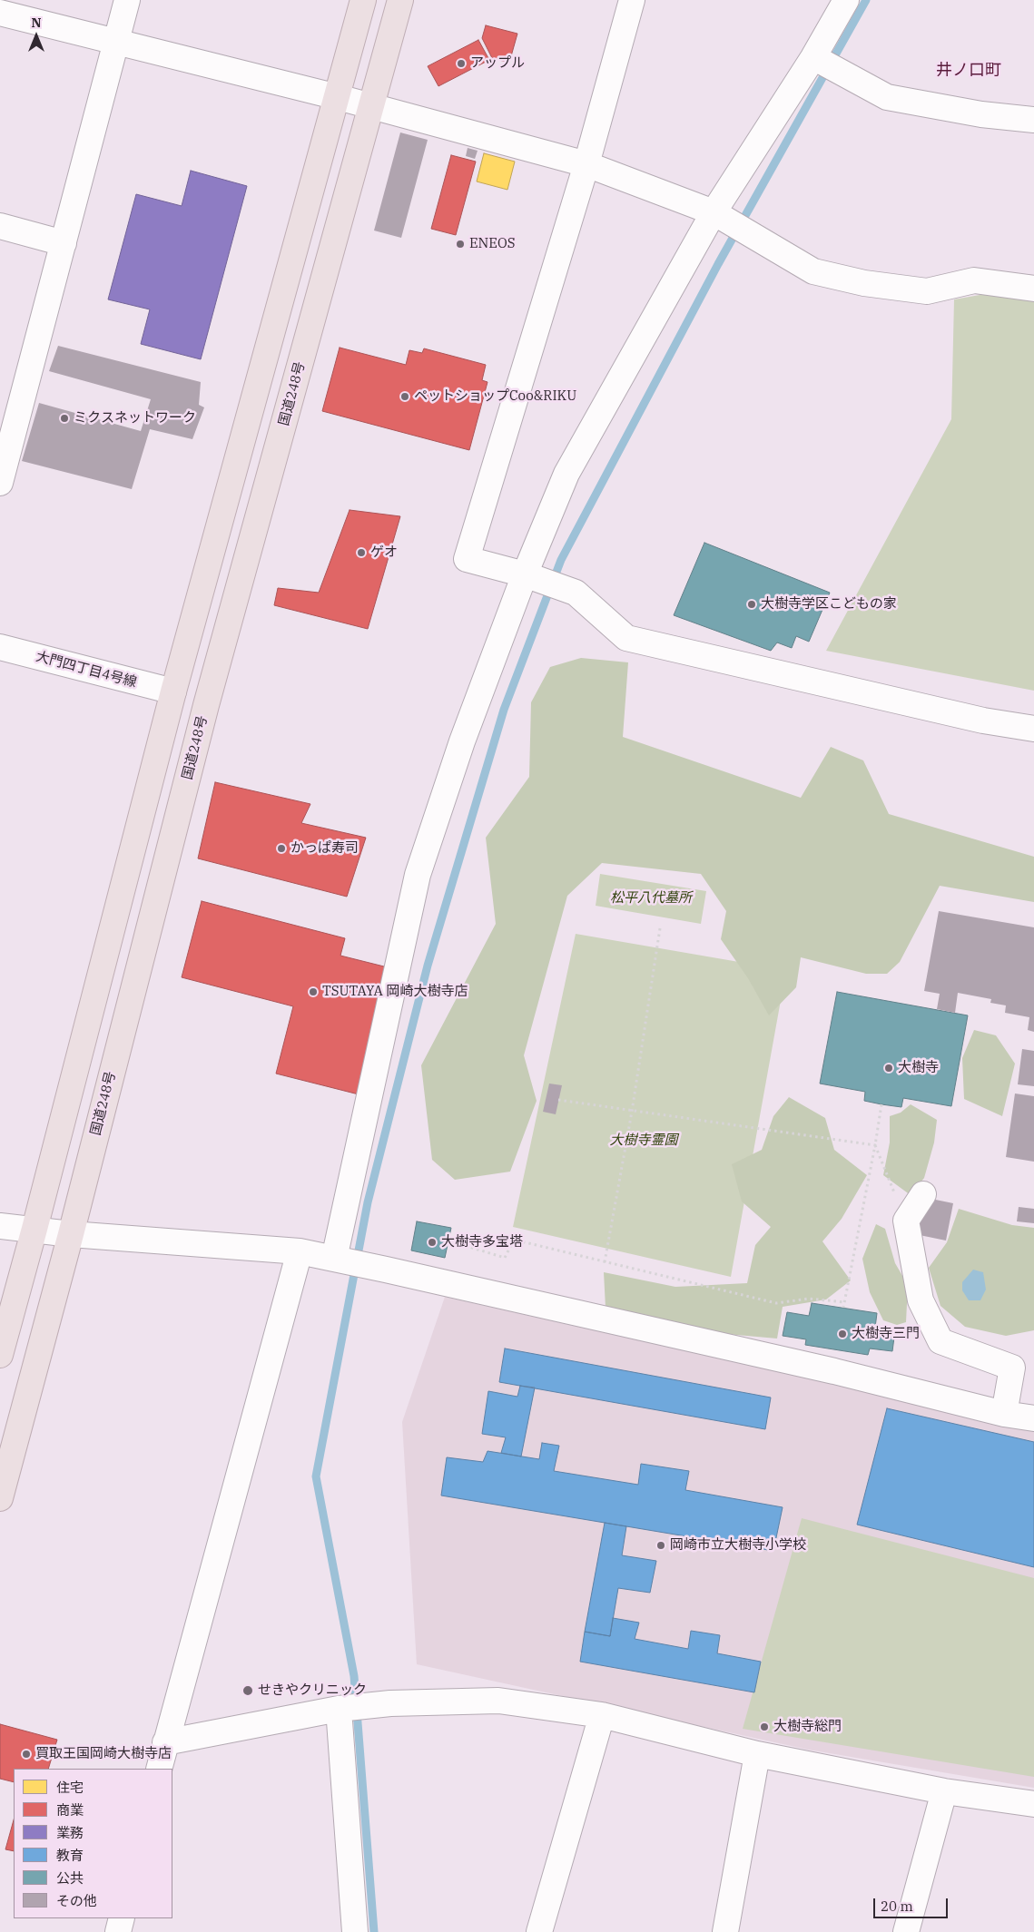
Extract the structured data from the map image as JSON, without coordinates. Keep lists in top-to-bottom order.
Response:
{
  "streets": {
    "highway": ["国道248号"],
    "street": ["大門四丁目4号線"]
  },
  "districts": ["井ノ口町"],
  "parks": ["松平八代墓所", "大樹寺霊園"],
  "places": [
    "アップル",
    "ENEOS",
    "ペットショップCoo&RIKU",
    "ミクスネットワーク",
    "ゲオ",
    "大樹寺学区こどもの家",
    "かっぱ寿司",
    "TSUTAYA 岡崎大樹寺店",
    "大樹寺",
    "大樹寺多宝塔",
    "大樹寺三門",
    "岡崎市立大樹寺小学校",
    "せきやクリニック",
    "大樹寺総門",
    "買取王国岡崎大樹寺店"
  ],
  "legend": [
    "住宅",
    "商業",
    "業務",
    "教育",
    "公共",
    "その他"
  ],
  "scale_bar": "20 m",
  "north": "top"
}
